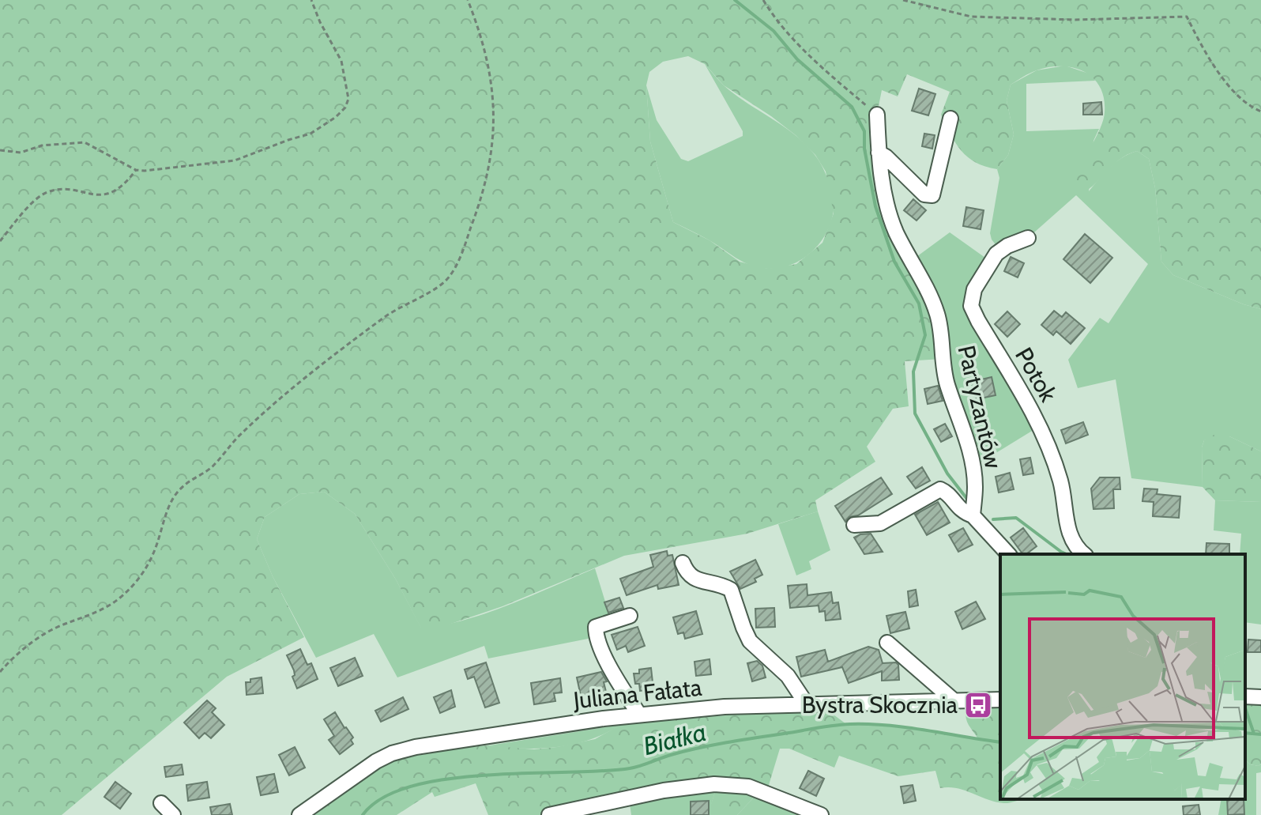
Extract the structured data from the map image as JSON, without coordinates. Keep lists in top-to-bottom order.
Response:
{
  "streets": {
    "street": ["Potok", "Partyzantów", "Juliana Fałata"]
  },
  "water": ["Białka"],
  "places": {
    "bus stop": ["Bystra Skocznia"]
  }
}
